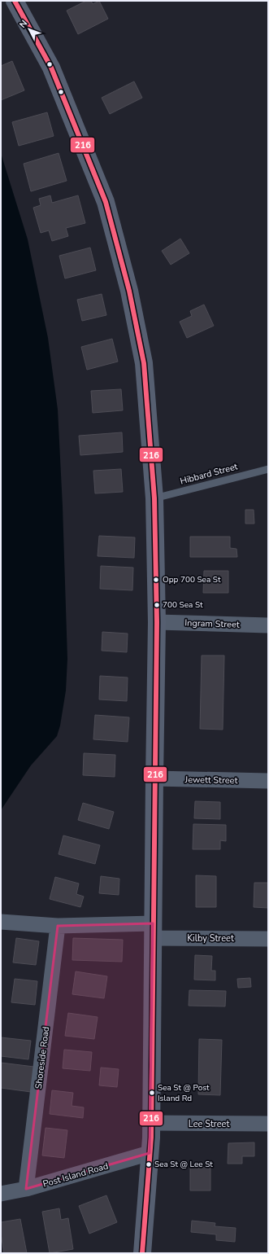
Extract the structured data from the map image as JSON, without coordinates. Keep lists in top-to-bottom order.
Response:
{
  "streets": {
    "street": [
      "Ingram Street",
      "Jewett Street",
      "Kilby Street",
      "Shoreside Road",
      "Lee Street",
      "Post Island Road"
    ],
    "lane": ["Hibbard Street"]
  },
  "crossings": [
    ["Shoreside Road", "Post Island Road"]
  ],
  "places": [
    "Opp 700 Sea St",
    "700 Sea St",
    "Sea St @ Post Island Rd",
    "Sea St @ Lee St"
  ],
  "lines": ["transit line 216"],
  "north": "top left"
}
